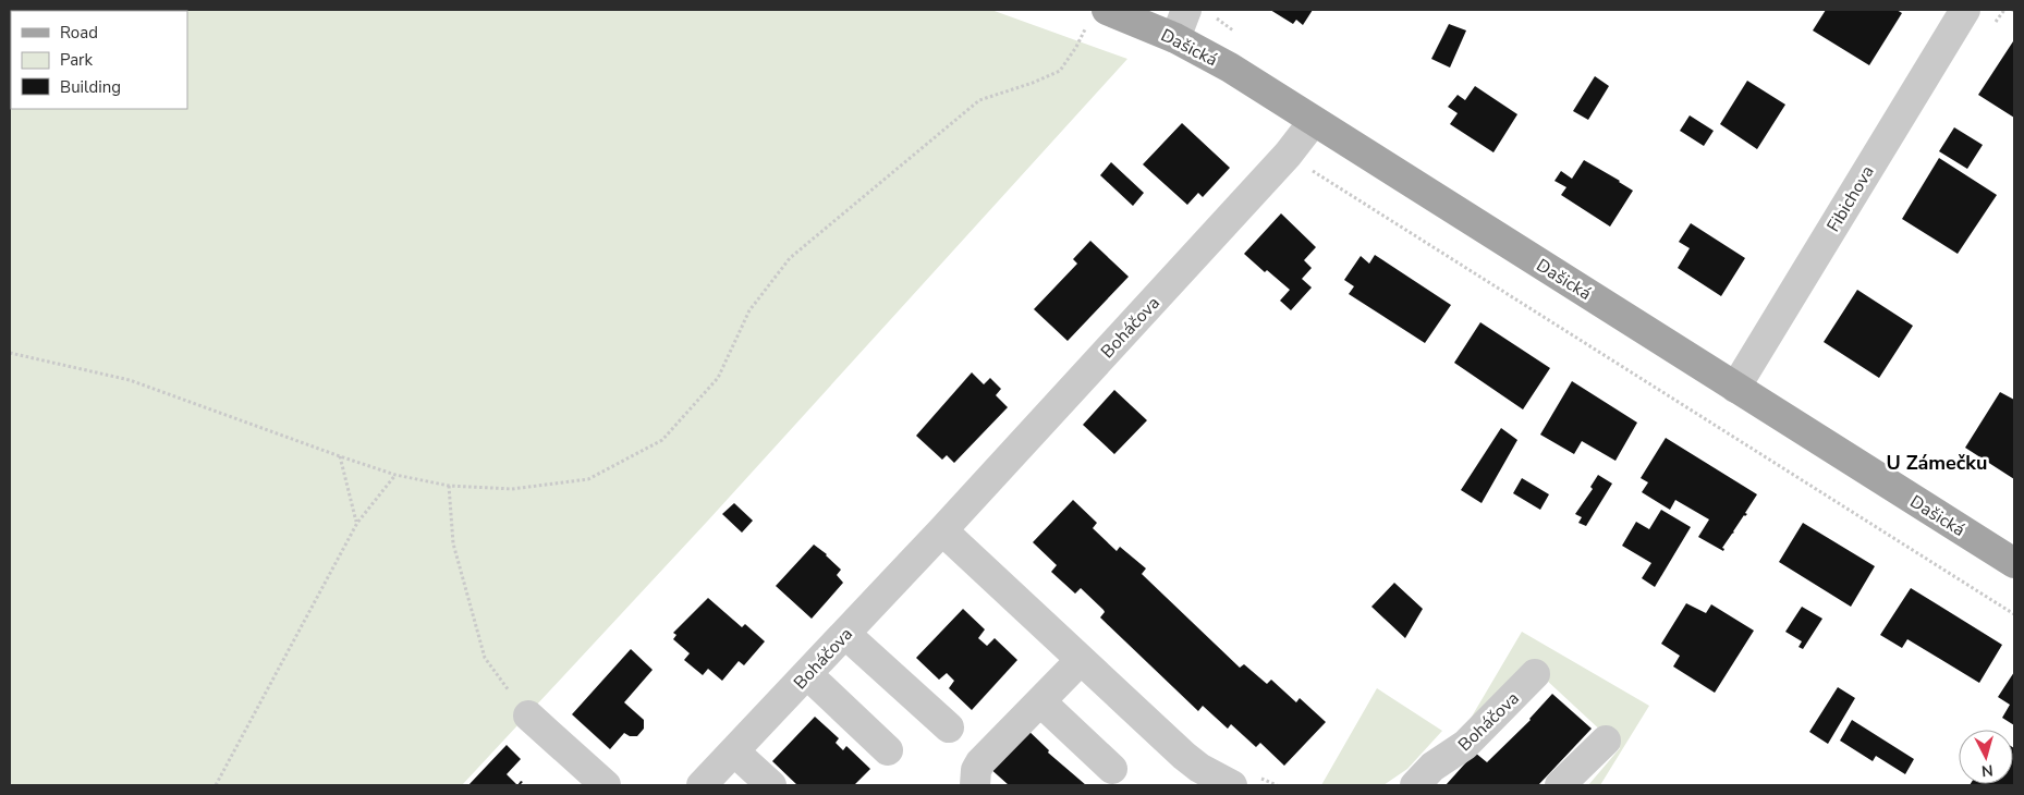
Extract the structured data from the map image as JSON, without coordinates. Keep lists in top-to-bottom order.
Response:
{
  "streets": {
    "main road": ["Dašická"],
    "street": ["Fibichova", "Boháčova"]
  },
  "crossings": [
    ["Dašická", "Fibichova"],
    ["Dašická", "Boháčova"]
  ],
  "districts": ["U Zámečku"],
  "legend": ["Road", "Park", "Building"],
  "north": "bottom"
}
